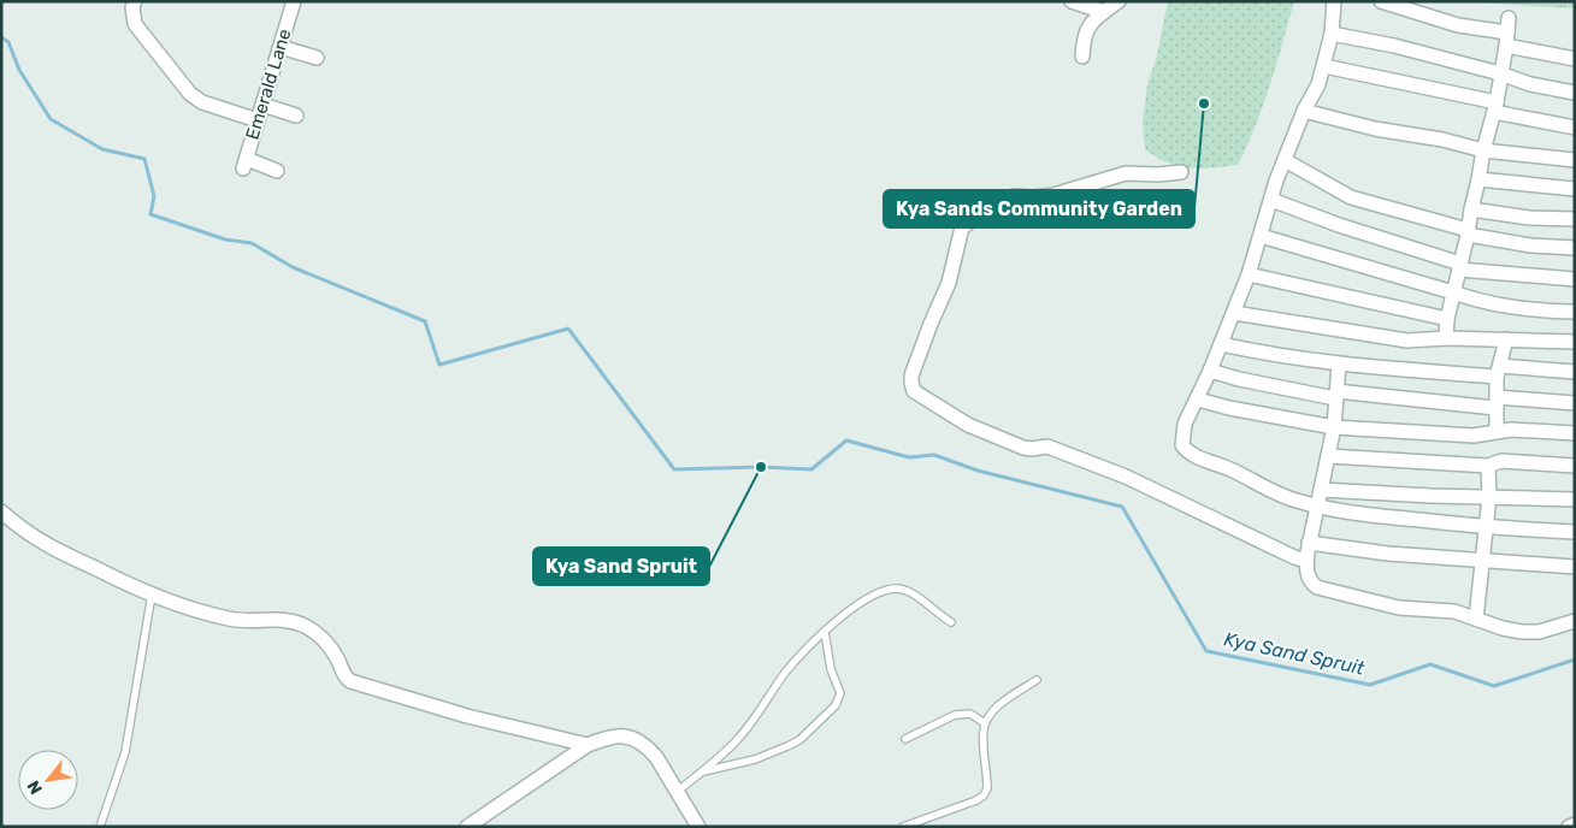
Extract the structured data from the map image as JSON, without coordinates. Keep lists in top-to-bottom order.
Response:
{
  "streets": {
    "street": ["Emerald Lane"]
  },
  "water": ["Kya Sand Spruit"],
  "places": ["Kya Sands Community Garden", "Kya Sand Spruit"],
  "north": "bottom left"
}
